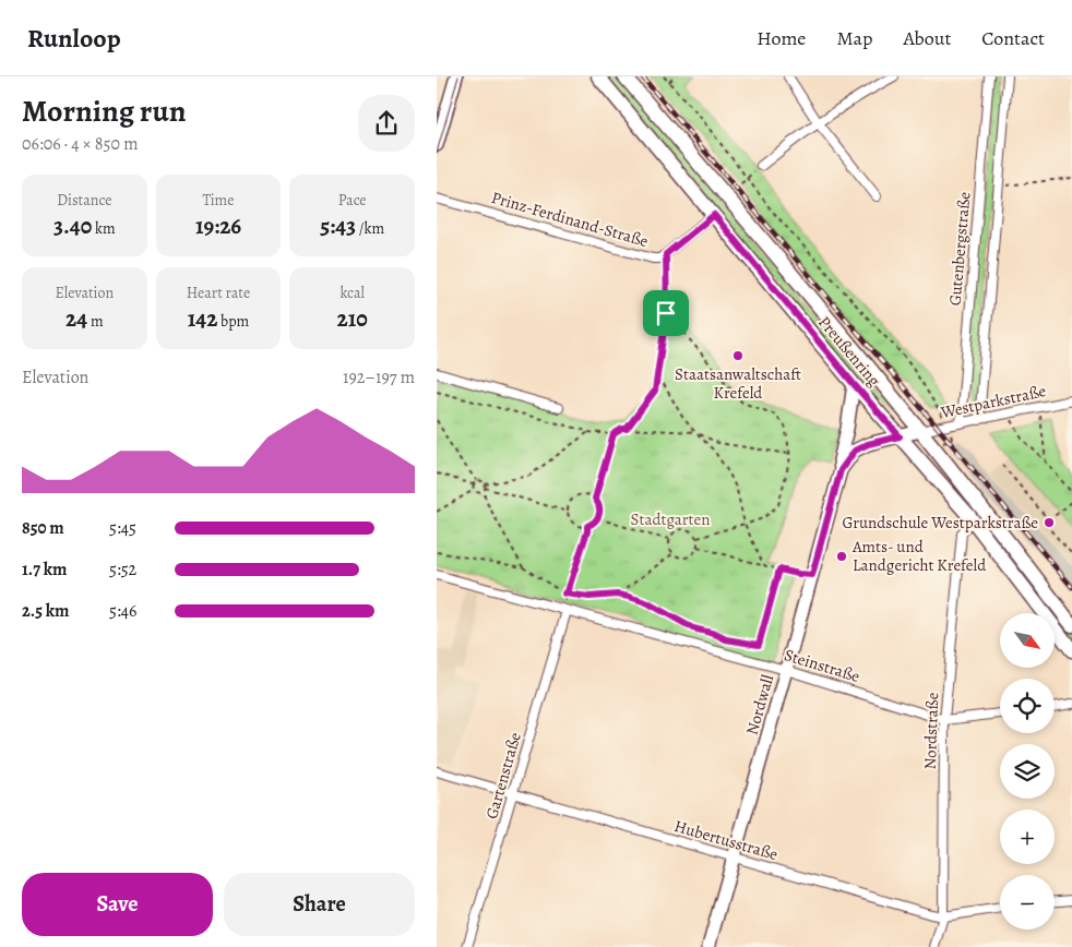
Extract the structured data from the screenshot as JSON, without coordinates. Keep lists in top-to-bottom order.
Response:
{
  "streets": {
    "main road": ["Preußenring"],
    "street": [
      "Prinz-Ferdinand-Straße",
      "Gutenbergstraße",
      "Westparkstraße",
      "Steinstraße",
      "Nordwall",
      "Nordstraße",
      "Gartenstraße",
      "Hubertusstraße"
    ]
  },
  "crossings": [
    ["Prinz-Ferdinand-Straße", "Preußenring"],
    ["Gutenbergstraße", "Westparkstraße"],
    ["Preußenring", "Westparkstraße"],
    ["Preußenring", "Nordwall"],
    ["Preußenring", "Nordstraße"],
    ["Westparkstraße", "Nordwall"],
    ["Steinstraße", "Nordwall"],
    ["Steinstraße", "Nordstraße"],
    ["Steinstraße", "Gartenstraße"],
    ["Nordwall", "Hubertusstraße"],
    ["Nordstraße", "Hubertusstraße"],
    ["Gartenstraße", "Hubertusstraße"]
  ],
  "parks": ["Stadtgarten"],
  "places": ["Staatsanwaltschaft Krefeld", "Grundschule Westparkstraße", "Amts- und Landgericht Krefeld"],
  "north": "bottom right",
  "page": {
    "header": "Runloop",
    "nav": [
      "Home",
      "Map",
      "About",
      "Contact"
    ],
    "heading": ["Morning run", "06:06 · 4 × 850 m"],
    "stats": [
      ["Distance", "3.40 km"],
      ["Time", "19:26"],
      ["Pace", "5:43 /km"],
      ["Elevation", "24 m"],
      ["Heart rate", "142 bpm"],
      ["kcal", "210"]
    ],
    "chart": ["Elevation", "192–197 m"],
    "list": [
      {
        "name": "850 m",
        "note": "5:45"
      },
      {
        "name": "1.7 km",
        "note": "5:52"
      },
      {
        "name": "2.5 km",
        "note": "5:46"
      }
    ],
    "map_buttons": ["+", "−"],
    "buttons": ["Save", "Share"]
  }
}
